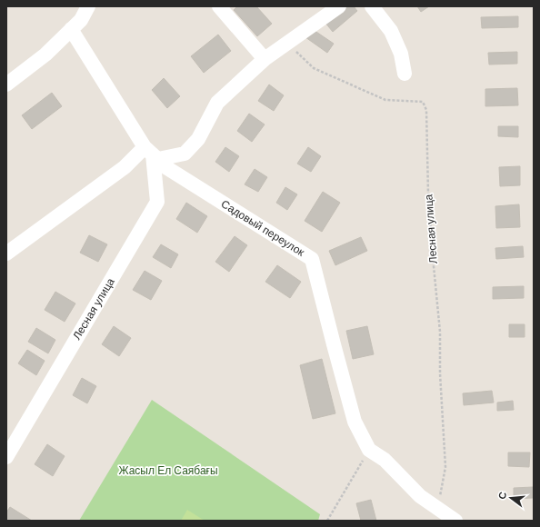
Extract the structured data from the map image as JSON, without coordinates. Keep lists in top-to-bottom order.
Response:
{
  "streets": {
    "street": ["Садовый переулок", "Лесная улица"]
  },
  "crossings": [
    ["Садовый переулок", "Лесная улица"]
  ],
  "parks": ["Жасыл Ел Саябағы"],
  "north": "left"
}
